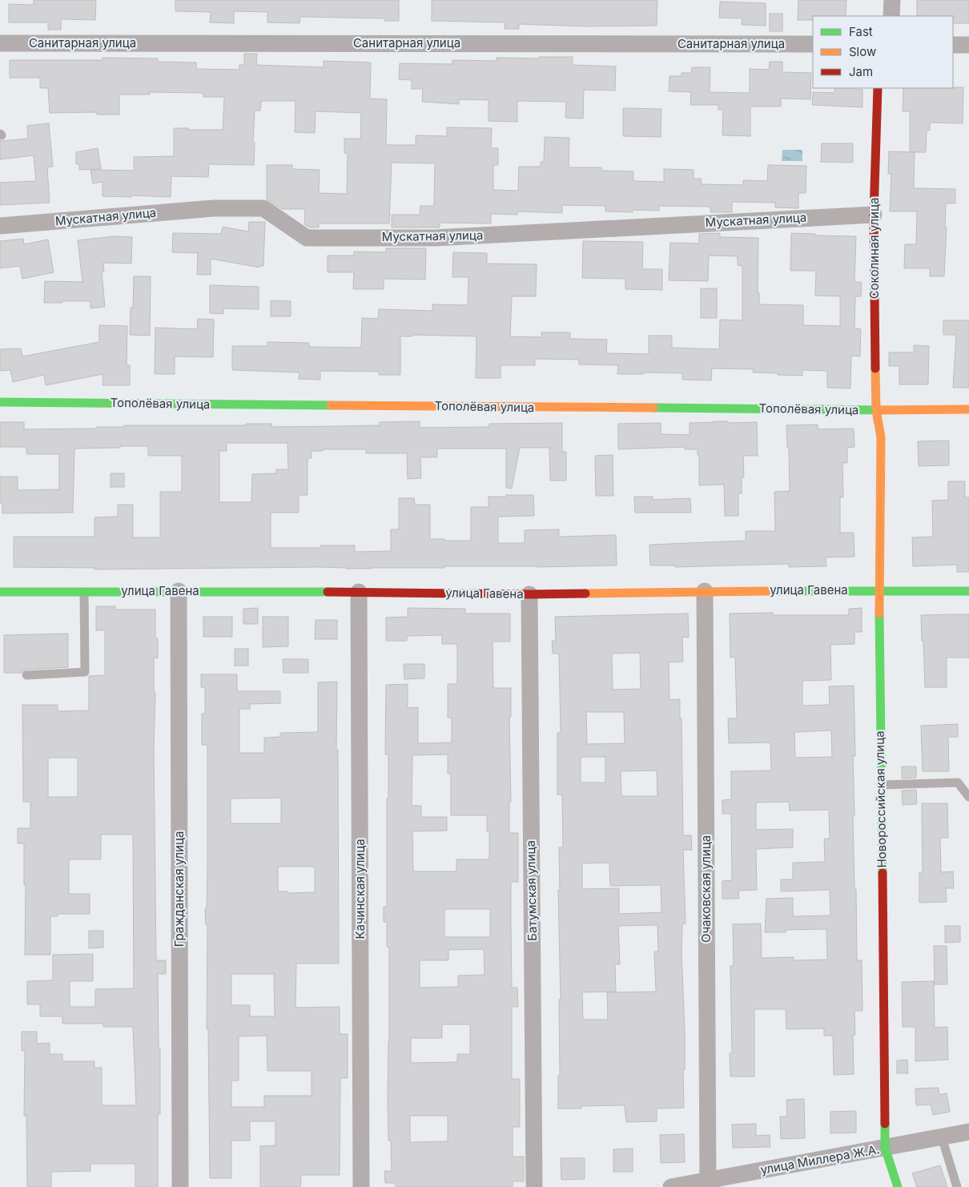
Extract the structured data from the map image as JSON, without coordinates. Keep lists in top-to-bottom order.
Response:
{
  "streets": {
    "street": [
      "Санитарная улица",
      "Мускатная улица",
      "Соколиная улица",
      "Тополёвая улица",
      "улица Гавена",
      "Новороссийская улица",
      "Гражданская улица",
      "Качинская улица",
      "Очаковская улица",
      "Батумская улица",
      "улица Миллера Ж.А."
    ]
  },
  "crossings": [
    ["Мускатная улица", "Соколиная улица"],
    ["Соколиная улица", "Тополёвая улица"],
    ["Соколиная улица", "Новороссийская улица"],
    ["Тополёвая улица", "Новороссийская улица"],
    ["улица Гавена", "Новороссийская улица"],
    ["улица Гавена", "Гражданская улица"],
    ["улица Гавена", "Качинская улица"],
    ["улица Гавена", "Очаковская улица"],
    ["улица Гавена", "Батумская улица"],
    ["Новороссийская улица", "улица Миллера Ж.А."],
    ["Очаковская улица", "улица Миллера Ж.А."]
  ],
  "legend": ["Fast", "Slow", "Jam"]
}
